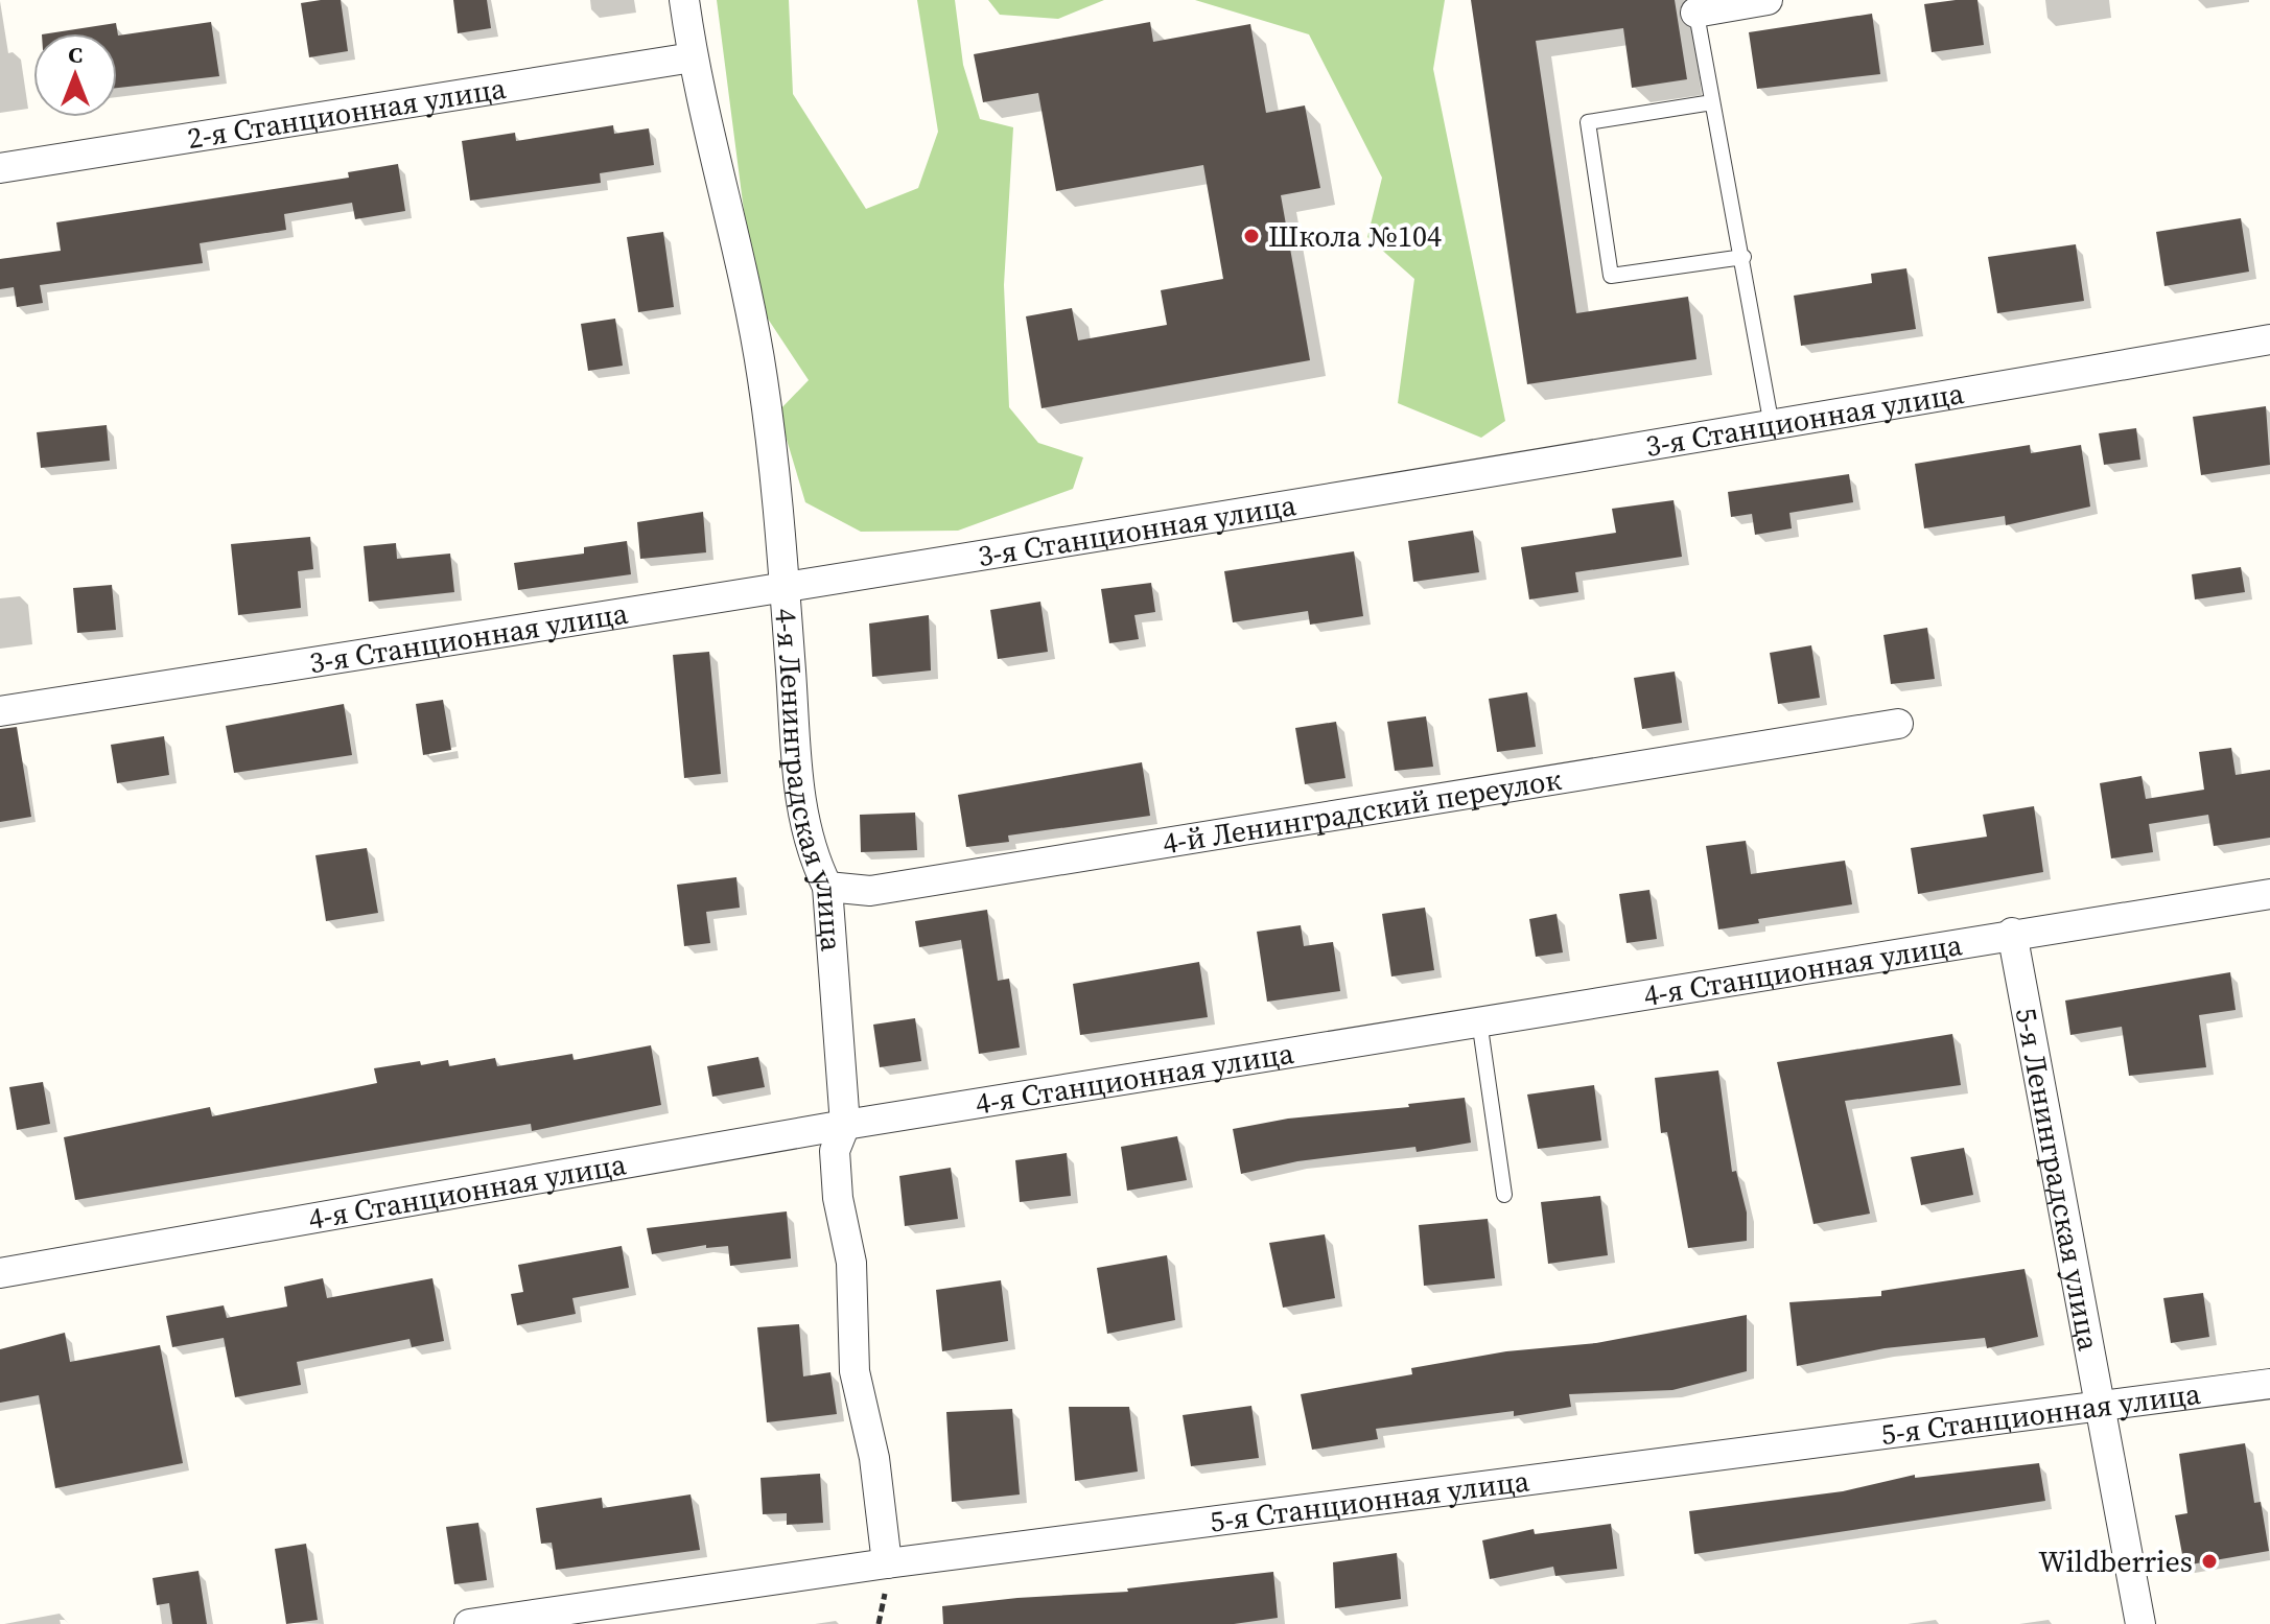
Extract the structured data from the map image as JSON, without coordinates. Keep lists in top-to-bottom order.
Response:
{
  "streets": {
    "street": [
      "2-я Станционная улица",
      "3-я Станционная улица",
      "4-я Ленинградская улица",
      "4-й Ленинградский переулок",
      "4-я Станционная улица",
      "5-я Ленинградская улица",
      "5-я Станционная улица"
    ]
  },
  "crossings": [
    ["2-я Станционная улица", "4-я Ленинградская улица"],
    ["3-я Станционная улица", "4-я Ленинградская улица"],
    ["4-я Ленинградская улица", "4-й Ленинградский переулок"],
    ["4-я Ленинградская улица", "4-я Станционная улица"],
    ["4-я Ленинградская улица", "5-я Станционная улица"],
    ["4-я Станционная улица", "5-я Ленинградская улица"],
    ["5-я Ленинградская улица", "5-я Станционная улица"]
  ],
  "places": ["Школа №104", "Wildberries"],
  "north": "top"
}
